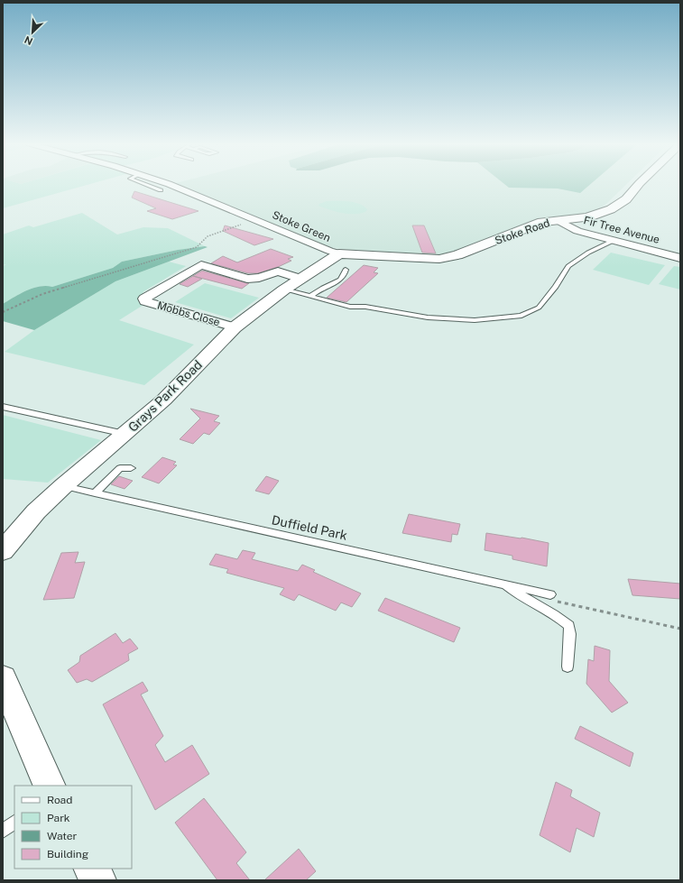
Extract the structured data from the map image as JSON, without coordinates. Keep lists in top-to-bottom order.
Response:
{
  "streets": {
    "main road": ["Stoke Road", "Grays Park Road"],
    "street": ["Stoke Green", "Fir Tree Avenue", "Mobbs Close"],
    "lane": ["Duffield Park"]
  },
  "crossings": [
    ["Stoke Green", "Stoke Road"],
    ["Stoke Green", "Grays Park Road"],
    ["Fir Tree Avenue", "Stoke Road"],
    ["Stoke Road", "Grays Park Road"],
    ["Mobbs Close", "Grays Park Road"],
    ["Grays Park Road", "Duffield Park"]
  ],
  "legend": [
    "Road",
    "Park",
    "Water",
    "Building"
  ],
  "north": "bottom left"
}
